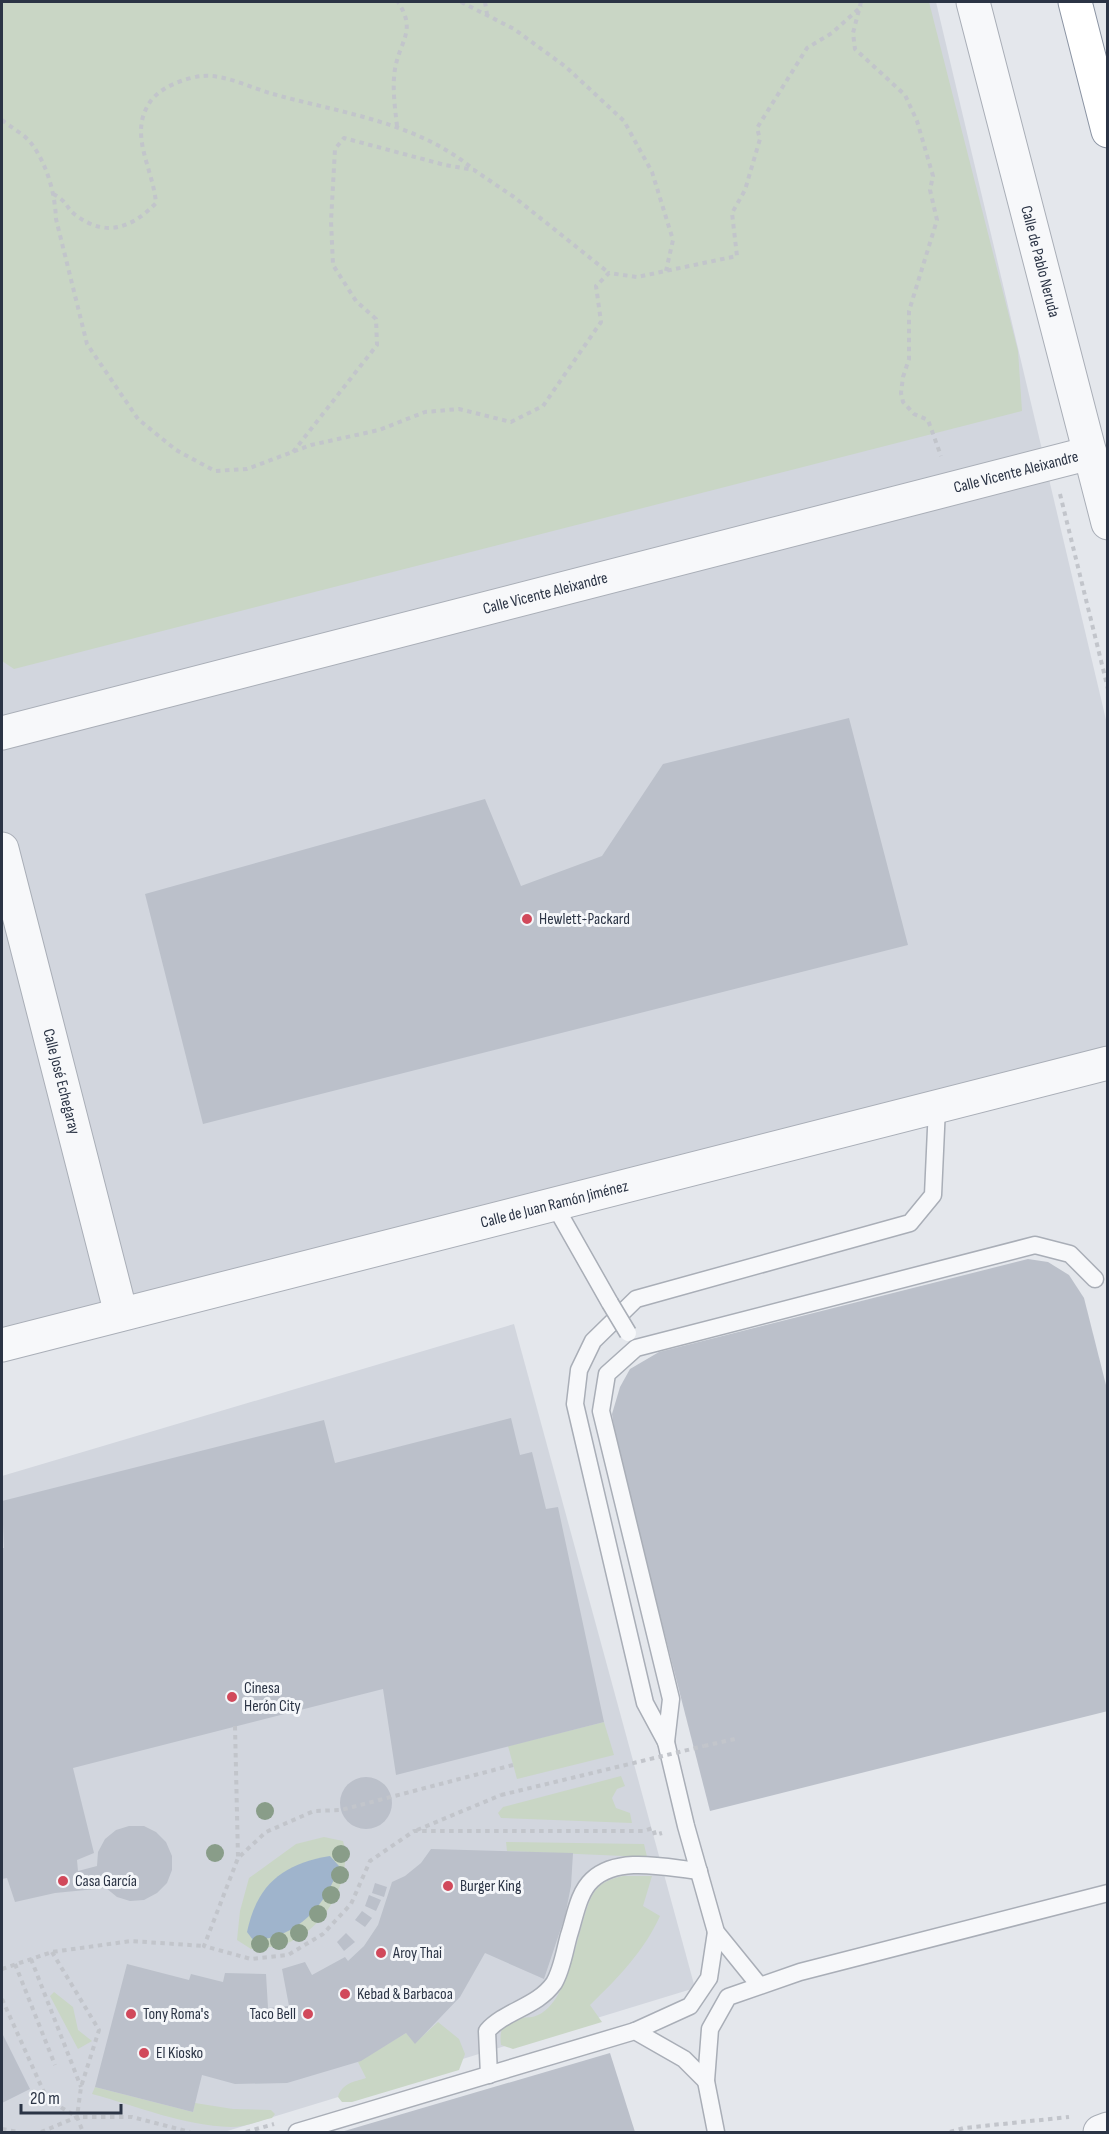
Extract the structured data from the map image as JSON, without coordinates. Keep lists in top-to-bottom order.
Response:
{
  "streets": {
    "street": [
      "Calle de Pablo Neruda",
      "Calle Vicente Aleixandre",
      "Calle José Echegaray",
      "Calle de Juan Ramón Jiménez"
    ]
  },
  "crossings": [
    ["Calle de Pablo Neruda", "Calle Vicente Aleixandre"],
    ["Calle José Echegaray", "Calle de Juan Ramón Jiménez"]
  ],
  "places": [
    "Hewlett-Packard",
    "Cinesa Herón City",
    "Casa García",
    "Burger King",
    "Aroy Thai",
    "Kebad & Barbacoa",
    "Tony Roma's",
    "Taco Bell",
    "El Kiosko"
  ],
  "scale_bar": "20 m"
}
